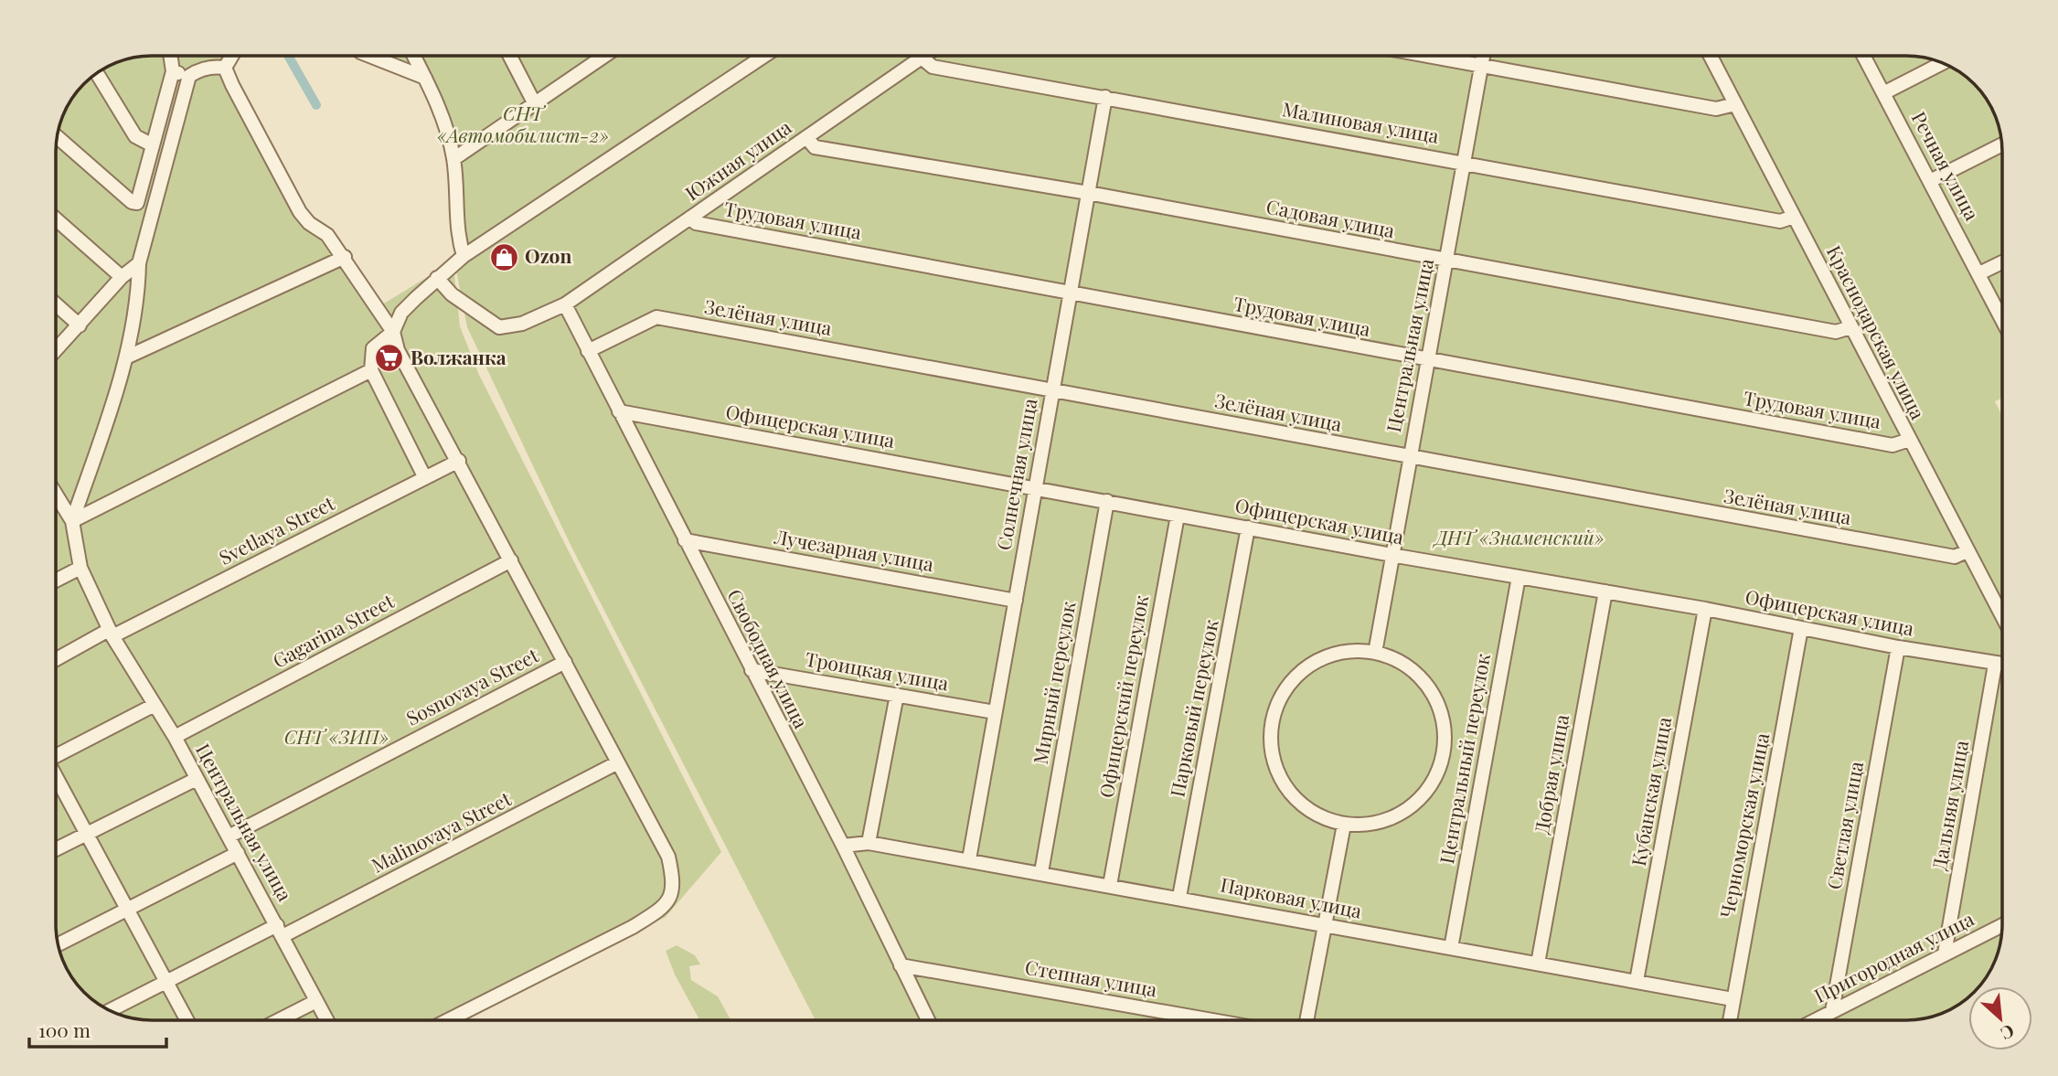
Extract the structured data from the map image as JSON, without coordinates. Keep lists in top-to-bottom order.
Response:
{
  "streets": {
    "street": [
      "Малиновая улица",
      "Южная улица",
      "Речная улица",
      "Садовая улица",
      "Трудовая улица",
      "Зелёная улица",
      "Краснодарская улица",
      "Центральная улица",
      "Офицерская улица",
      "Солнечная улица",
      "Svetlaya Street",
      "Лучезарная улица",
      "Gagarina Street",
      "Свободная улица",
      "Троицкая улица",
      "Мирный переулок",
      "Sosnovaya Street",
      "Офицерский переулок",
      "Парковый переулок",
      "Центральный переулок",
      "Добрая улица",
      "Кубанская улица",
      "Дальняя улица",
      "Черноморская улица",
      "Светлая улица",
      "Malinovaya Street",
      "Парковая улица",
      "Пригородная улица",
      "Степная улица"
    ]
  },
  "crossings": [
    ["Малиновая улица", "Южная улица"],
    ["Малиновая улица", "Краснодарская улица"],
    ["Малиновая улица", "Центральная улица"],
    ["Малиновая улица", "Солнечная улица"],
    ["Южная улица", "Садовая улица"],
    ["Южная улица", "Трудовая улица"],
    ["Южная улица", "Свободная улица"],
    ["Садовая улица", "Краснодарская улица"],
    ["Садовая улица", "Центральная улица"],
    ["Садовая улица", "Солнечная улица"],
    ["Трудовая улица", "Краснодарская улица"],
    ["Трудовая улица", "Центральная улица"],
    ["Трудовая улица", "Солнечная улица"],
    ["Зелёная улица", "Краснодарская улица"],
    ["Зелёная улица", "Центральная улица"],
    ["Зелёная улица", "Солнечная улица"],
    ["Зелёная улица", "Свободная улица"],
    ["Центральная улица", "Офицерская улица"],
    ["Центральная улица", "Svetlaya Street"],
    ["Центральная улица", "Gagarina Street"],
    ["Центральная улица", "Sosnovaya Street"],
    ["Центральная улица", "Malinovaya Street"],
    ["Офицерская улица", "Солнечная улица"],
    ["Офицерская улица", "Свободная улица"],
    ["Офицерская улица", "Мирный переулок"],
    ["Офицерская улица", "Офицерский переулок"],
    ["Офицерская улица", "Парковый переулок"],
    ["Офицерская улица", "Центральный переулок"],
    ["Офицерская улица", "Добрая улица"],
    ["Офицерская улица", "Кубанская улица"],
    ["Офицерская улица", "Дальняя улица"],
    ["Офицерская улица", "Черноморская улица"],
    ["Офицерская улица", "Светлая улица"],
    ["Солнечная улица", "Лучезарная улица"],
    ["Солнечная улица", "Троицкая улица"],
    ["Солнечная улица", "Парковая улица"],
    ["Лучезарная улица", "Свободная улица"],
    ["Свободная улица", "Троицкая улица"],
    ["Свободная улица", "Парковая улица"],
    ["Свободная улица", "Степная улица"],
    ["Мирный переулок", "Парковая улица"],
    ["Офицерский переулок", "Парковая улица"],
    ["Парковый переулок", "Парковая улица"],
    ["Центральный переулок", "Парковая улица"],
    ["Добрая улица", "Парковая улица"],
    ["Кубанская улица", "Парковая улица"],
    ["Дальняя улица", "Пригородная улица"],
    ["Черноморская улица", "Парковая улица"],
    ["Светлая улица", "Пригородная улица"]
  ],
  "parks": ["СНТ «Автомобилист-2»", "ДНТ «Знаменский»", "СНТ «ЗИП»"],
  "places": {
    "shop": ["Ozon"],
    "supermarket": ["Волжанка"]
  },
  "scale_bar": "100 m",
  "north": "bottom right"
}
